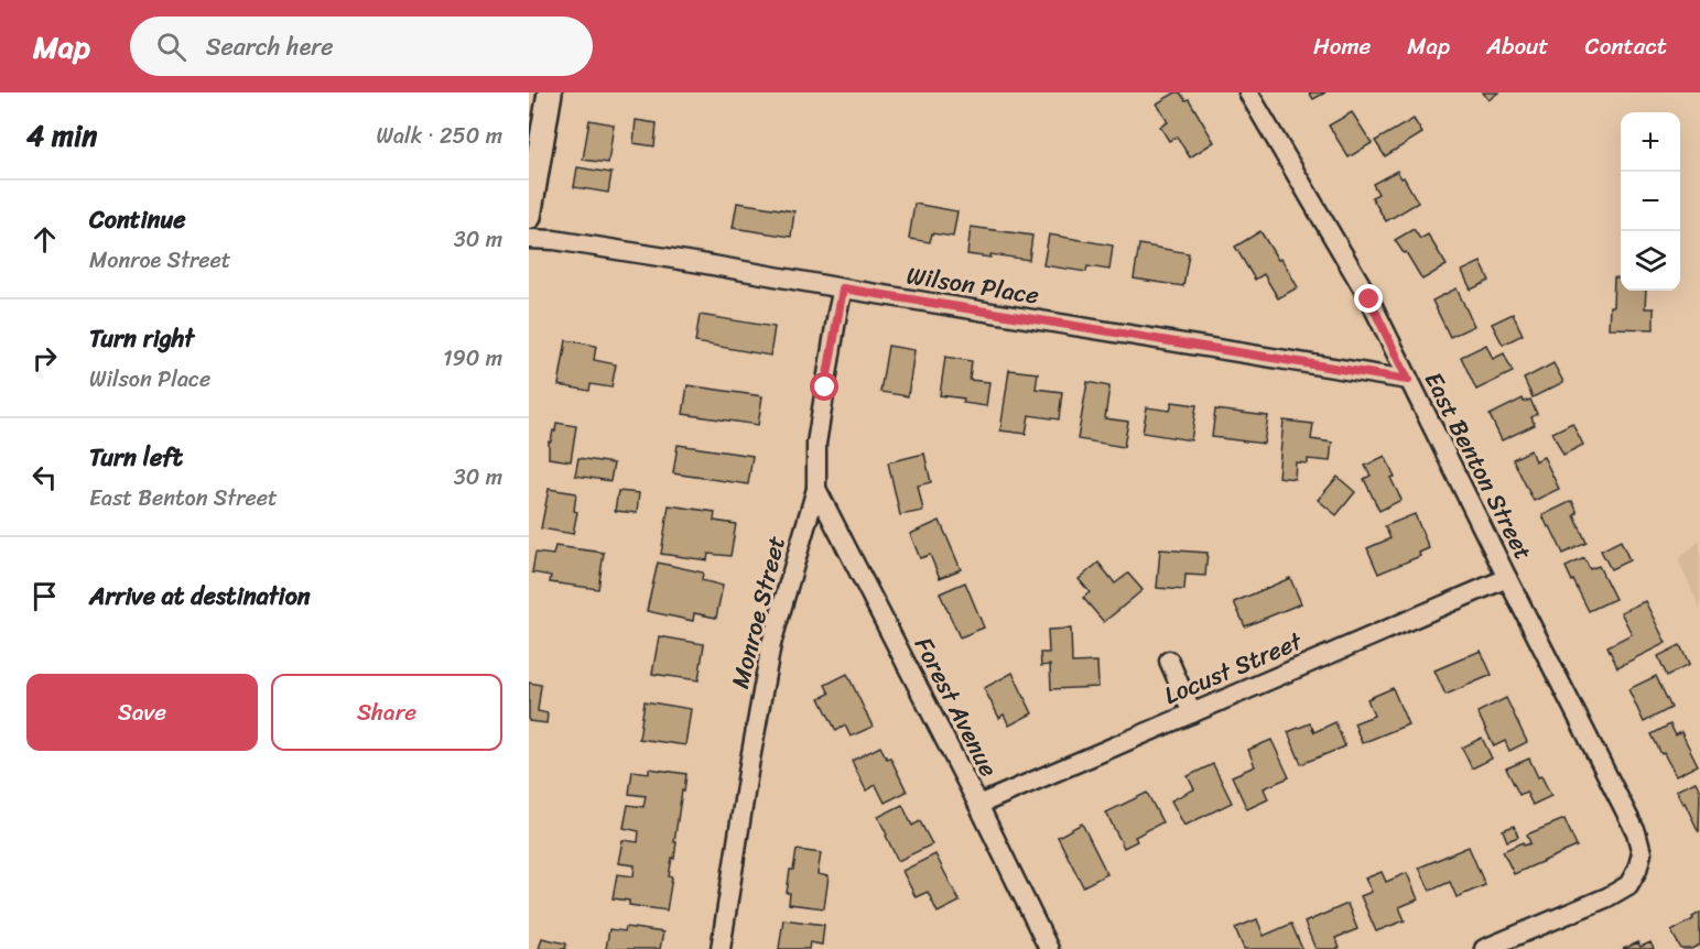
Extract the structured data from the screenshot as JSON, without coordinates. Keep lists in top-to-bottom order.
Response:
{
  "streets": {
    "street": [
      "Wilson Place",
      "East Benton Street",
      "Monroe Street",
      "Locust Street",
      "Forest Avenue"
    ]
  },
  "crossings": [
    ["Wilson Place", "East Benton Street"],
    ["Wilson Place", "Monroe Street"],
    ["East Benton Street", "Locust Street"],
    ["Monroe Street", "Forest Avenue"],
    ["Locust Street", "Forest Avenue"]
  ],
  "page": {
    "header": "Map",
    "search": "Search here",
    "nav": [
      "Home",
      "Map",
      "About",
      "Contact"
    ],
    "heading": ["4 min", "Walk · 250 m"],
    "map_buttons": ["+", "−"],
    "list": [
      ["Continue", "Monroe Street", "30 m"],
      ["Turn right", "Wilson Place", "190 m"],
      ["Turn left", "East Benton Street", "30 m"],
      "Arrive at destination"
    ],
    "buttons": ["Save", "Share"]
  }
}
